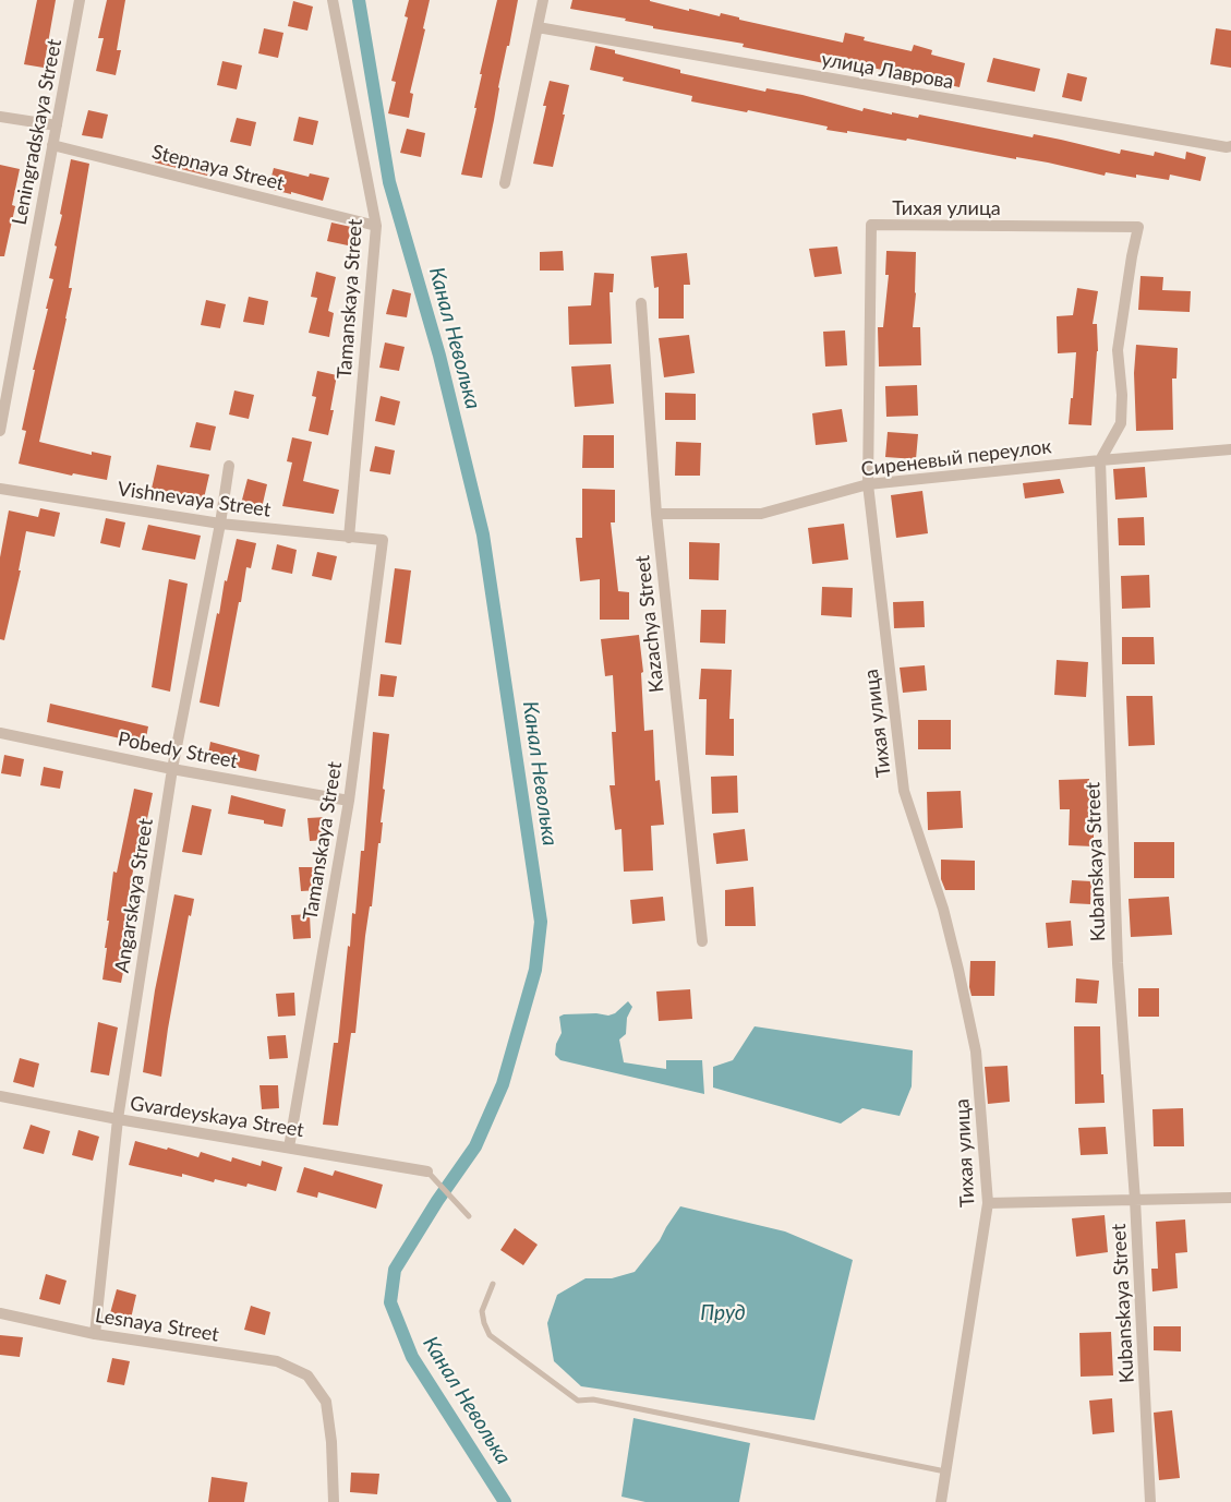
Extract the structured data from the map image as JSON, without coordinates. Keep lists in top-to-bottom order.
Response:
{
  "streets": {
    "street": [
      "улица Лаврова",
      "Leningradskaya Street",
      "Stepnaya Street",
      "Тихая улица",
      "Tamanskaya Street",
      "Сиреневый переулок",
      "Vishnevaya Street",
      "Kazachya Street",
      "Pobedy Street",
      "Kubanskaya Street",
      "Angarskaya Street",
      "Gvardeyskaya Street",
      "Lesnaya Street"
    ]
  },
  "crossings": [
    ["Leningradskaya Street", "Stepnaya Street"],
    ["Stepnaya Street", "Tamanskaya Street"],
    ["Тихая улица", "Сиреневый переулок"],
    ["Тихая улица", "Kubanskaya Street"],
    ["Tamanskaya Street", "Vishnevaya Street"],
    ["Tamanskaya Street", "Pobedy Street"],
    ["Tamanskaya Street", "Gvardeyskaya Street"],
    ["Сиреневый переулок", "Kazachya Street"],
    ["Сиреневый переулок", "Kubanskaya Street"],
    ["Vishnevaya Street", "Angarskaya Street"],
    ["Pobedy Street", "Angarskaya Street"],
    ["Angarskaya Street", "Gvardeyskaya Street"],
    ["Angarskaya Street", "Lesnaya Street"]
  ],
  "water": ["Канал Неволька", "Пруд"]
}
